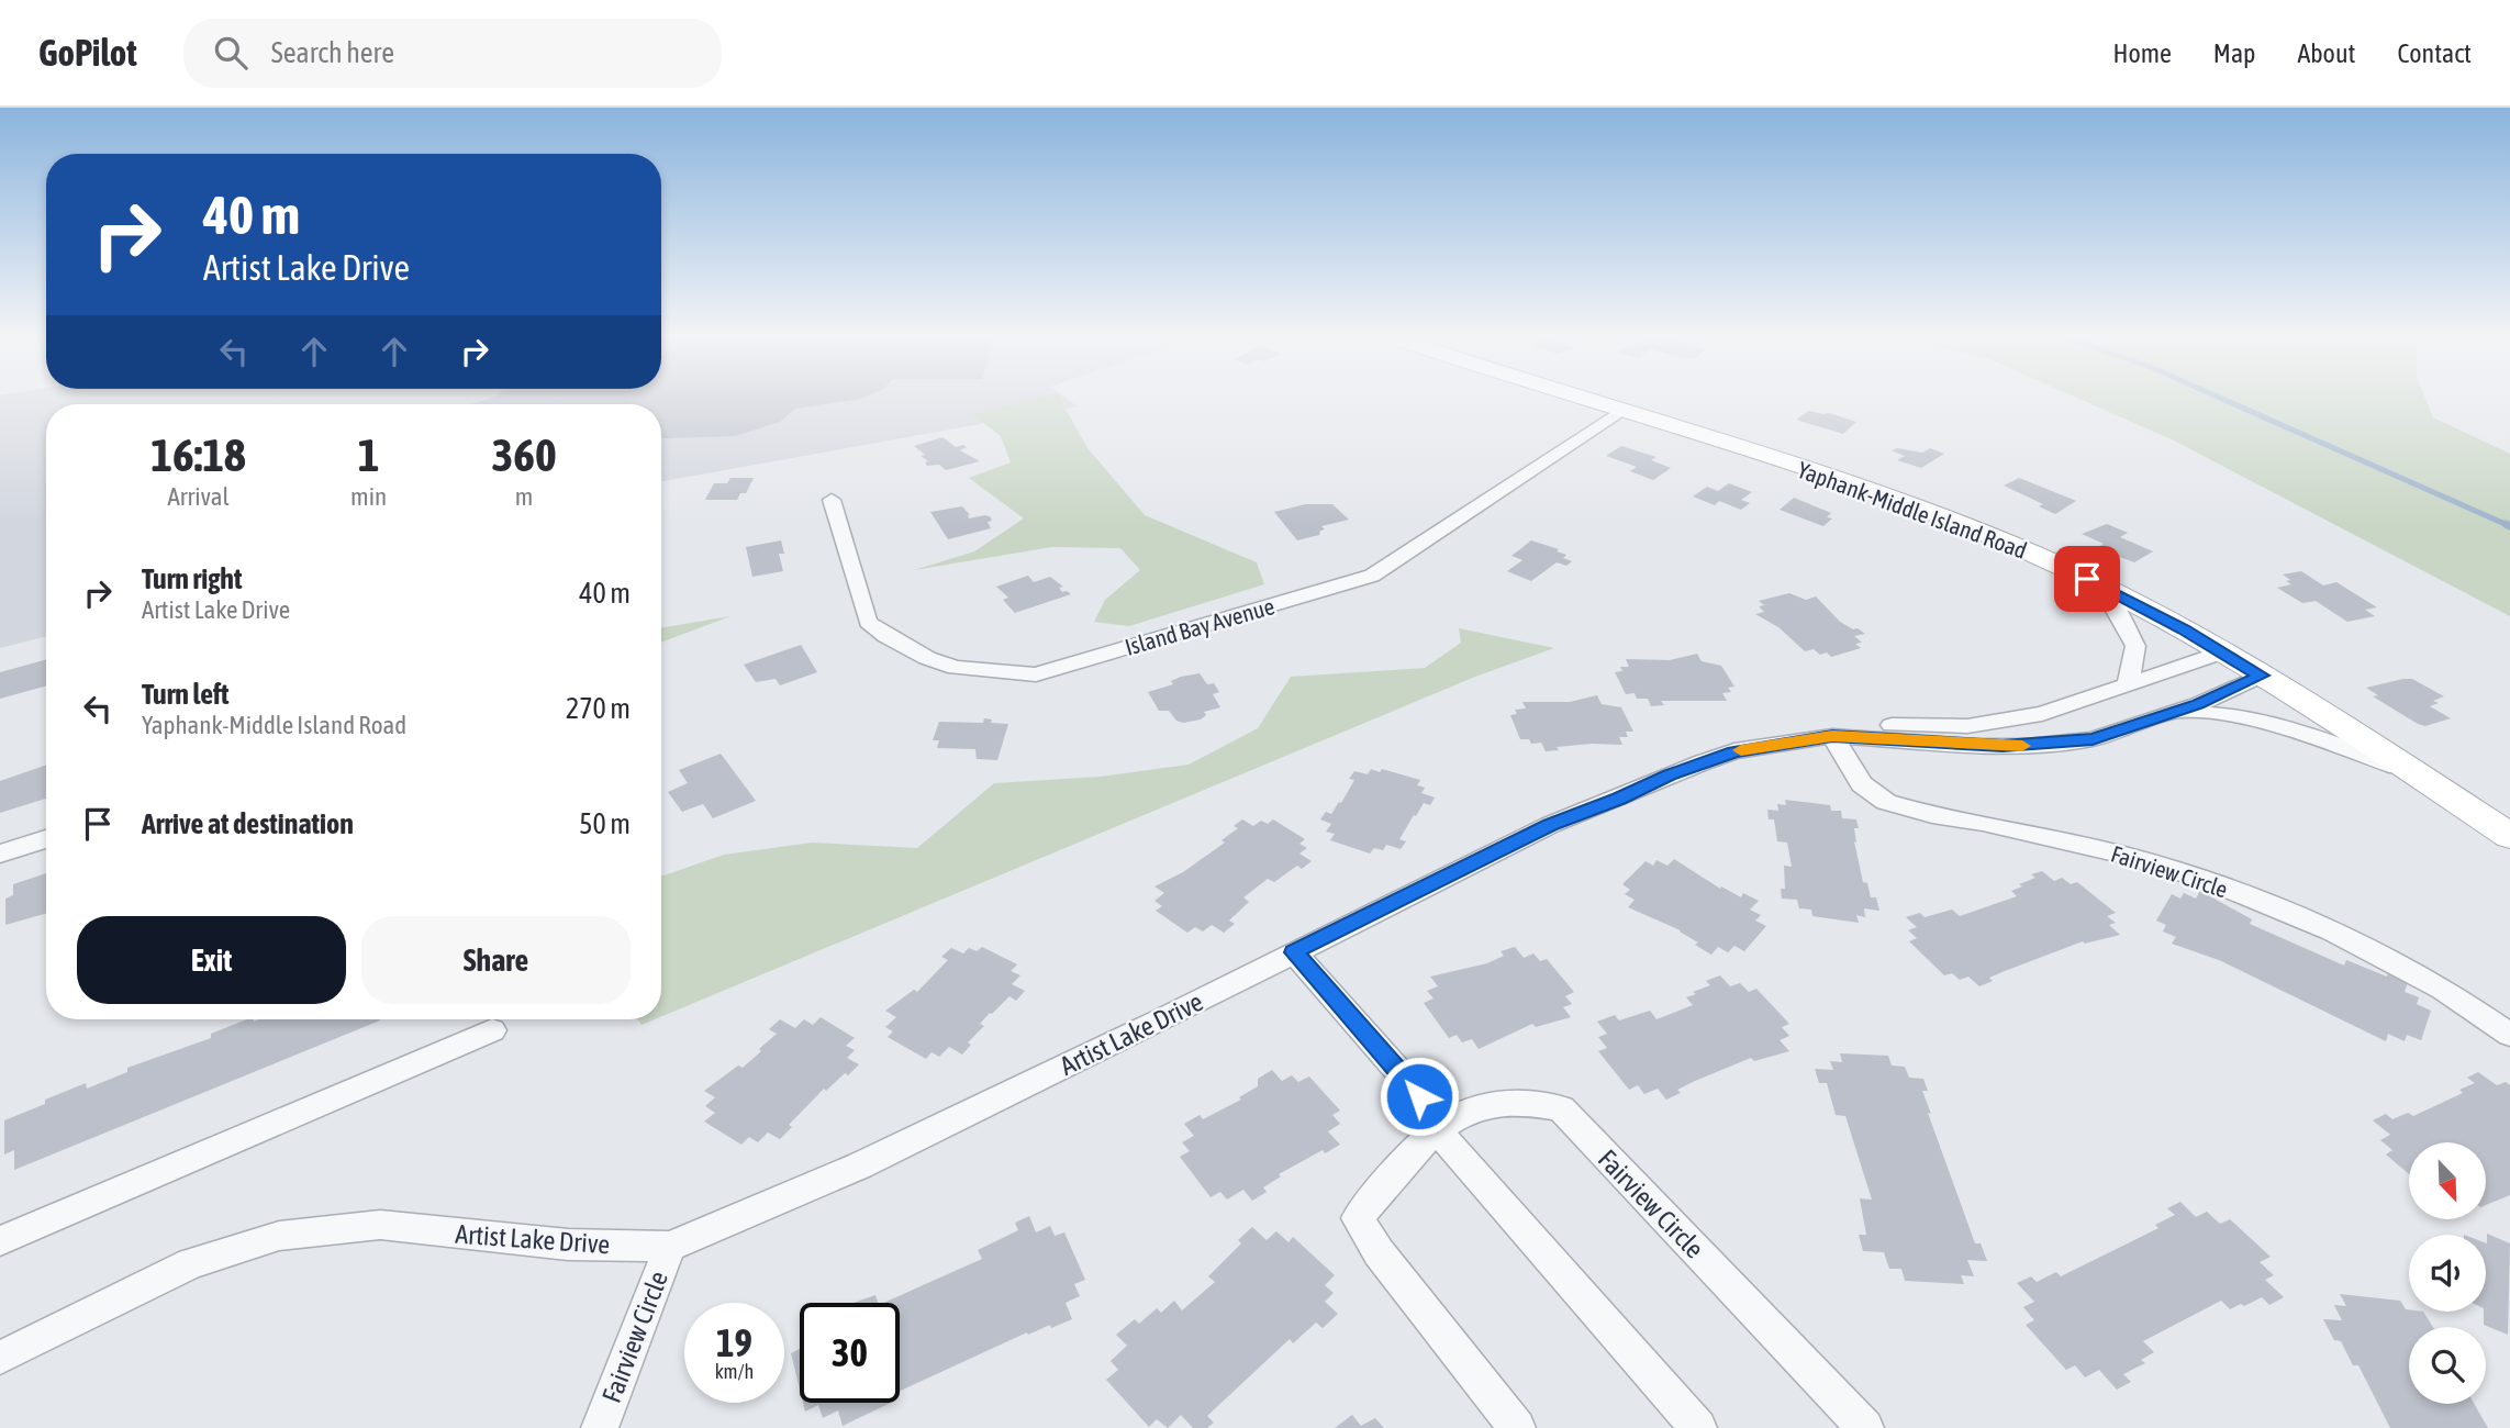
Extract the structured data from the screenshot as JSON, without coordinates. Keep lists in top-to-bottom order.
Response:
{
  "streets": {
    "main road": ["Yaphank-Middle Island Road"],
    "street": ["Island Bay Avenue", "Fairview Circle", "Artist Lake Drive"]
  },
  "crossings": [
    ["Yaphank-Middle Island Road", "Island Bay Avenue"],
    ["Yaphank-Middle Island Road", "Artist Lake Drive"],
    ["Fairview Circle", "Artist Lake Drive"]
  ],
  "north": "bottom right",
  "page": {
    "header": "GoPilot",
    "search": "Search here",
    "nav": [
      "Home",
      "Map",
      "About",
      "Contact"
    ],
    "turn": ["40 m", "Artist Lake Drive"],
    "eta": [
      "16:18",
      "Arrival",
      "1",
      "min",
      "360",
      "m"
    ],
    "list": [
      {
        "name": "Turn right",
        "note": "Artist Lake Drive",
        "value": "40 m"
      },
      {
        "name": "Turn left",
        "note": "Yaphank-Middle Island Road",
        "value": "270 m"
      },
      {
        "name": "Arrive at destination",
        "value": "50 m"
      }
    ],
    "buttons": ["Exit", "Share"],
    "speed": "19 km/h",
    "limit": "30"
  }
}
